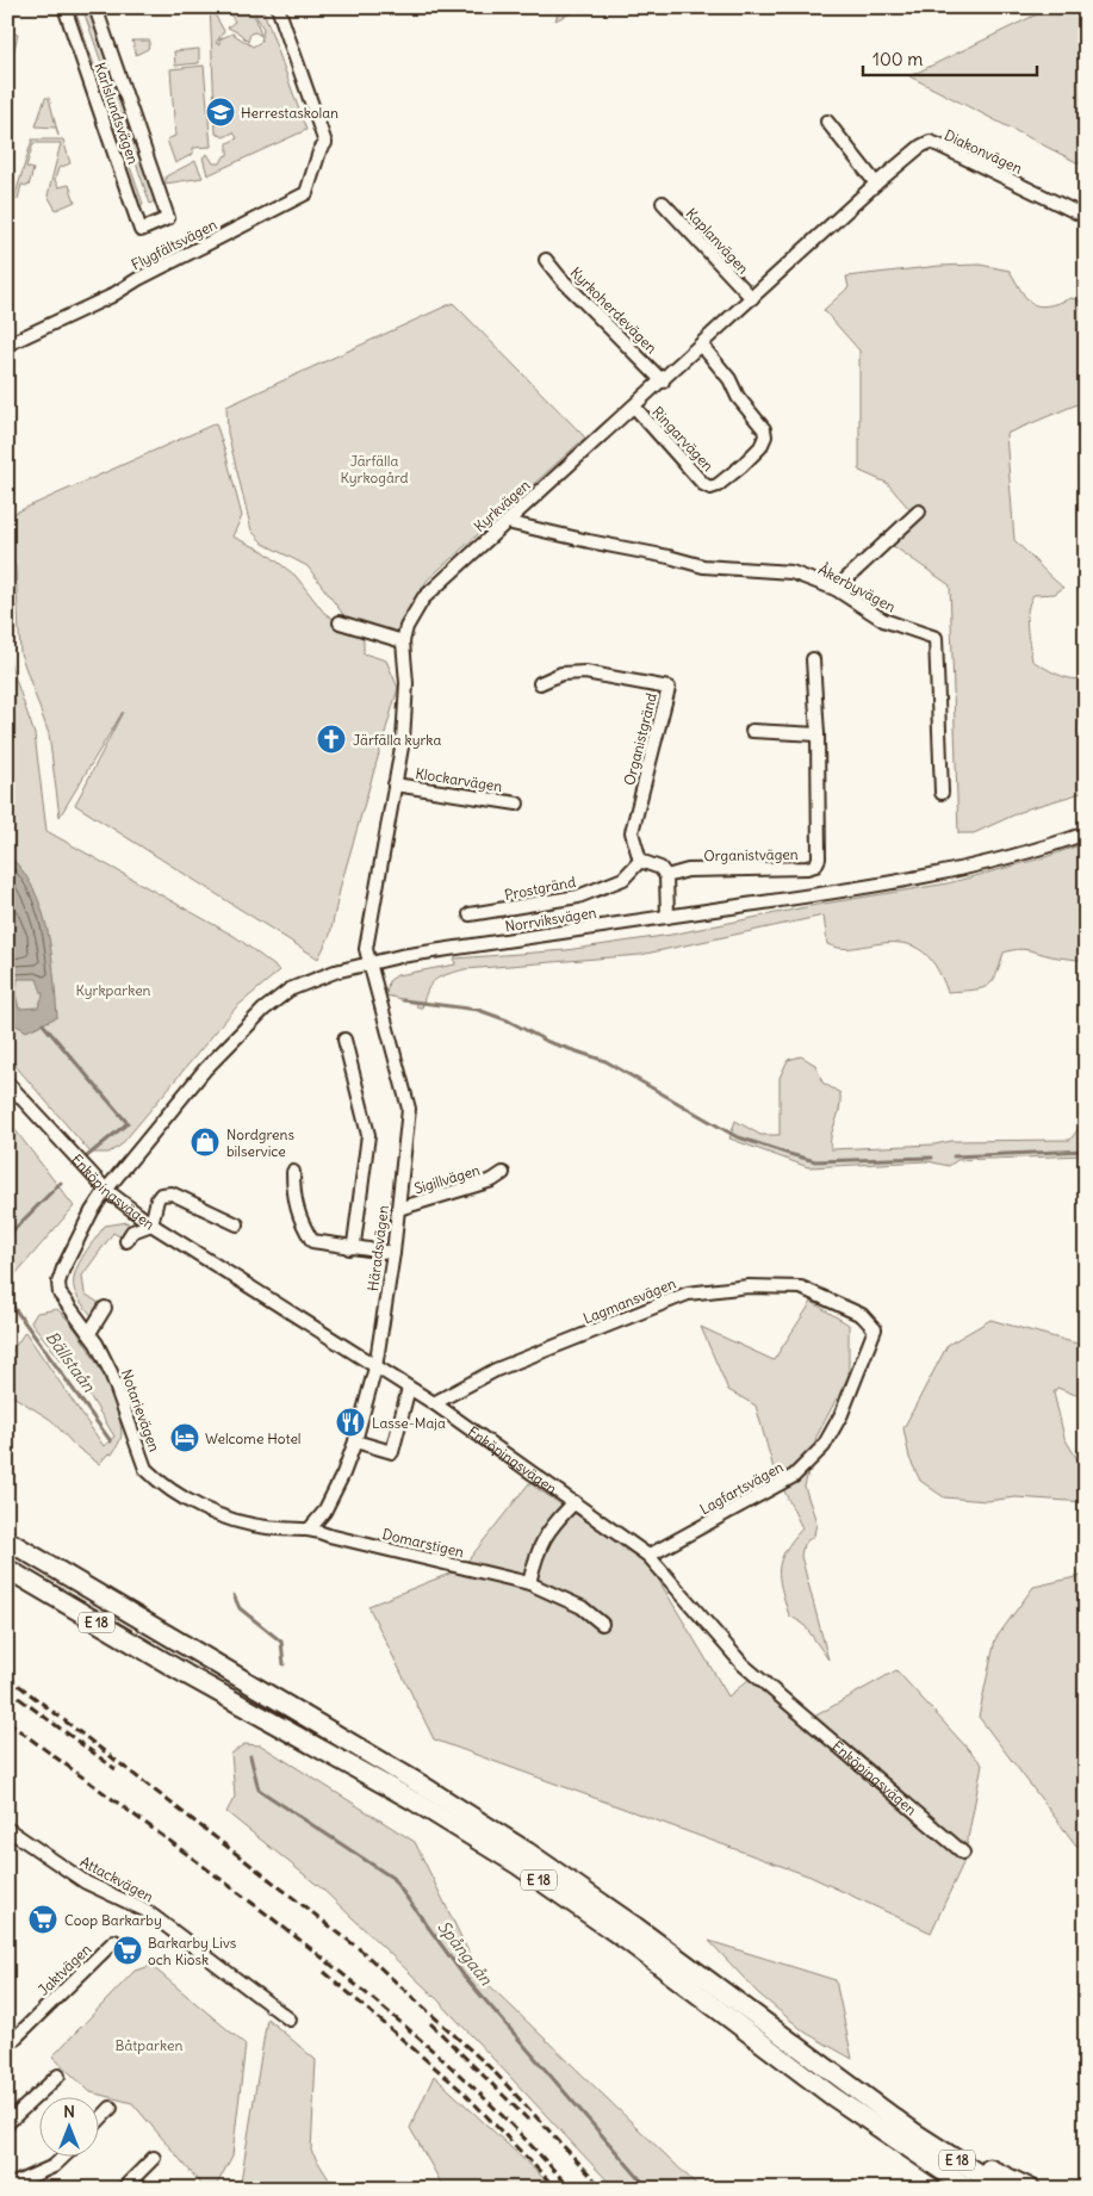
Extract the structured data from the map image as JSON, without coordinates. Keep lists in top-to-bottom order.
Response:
{
  "streets": {
    "highway": ["E 18"],
    "street": [
      "Karlslundsvägen",
      "Diakonvägen",
      "Kaplanvägen",
      "Flygfältsvägen",
      "Kyrkoherdevägen",
      "Ringarvägen",
      "Kyrkvägen",
      "Åkerbyvägen",
      "Organistgränd",
      "Klockarvägen",
      "Organistvägen",
      "Prostgränd",
      "Norrviksvägen",
      "Sigillvägen",
      "Enköpingsvägen",
      "Häradsvägen",
      "Lagmansvägen",
      "Notarievägen",
      "Lagfartsvägen",
      "Domarstigen",
      "Attackvägen",
      "Jaktvägen"
    ]
  },
  "crossings": [
    ["Karlslundsvägen", "Flygfältsvägen"],
    ["Diakonvägen", "Kyrkvägen"],
    ["Kaplanvägen", "Kyrkvägen"],
    ["Kyrkoherdevägen", "Kyrkvägen"],
    ["Ringarvägen", "Kyrkvägen"],
    ["Kyrkvägen", "Åkerbyvägen"],
    ["Kyrkvägen", "Klockarvägen"],
    ["Kyrkvägen", "Norrviksvägen"],
    ["Kyrkvägen", "Häradsvägen"],
    ["Organistgränd", "Prostgränd"],
    ["Norrviksvägen", "Enköpingsvägen"],
    ["Norrviksvägen", "Häradsvägen"],
    ["Norrviksvägen", "Notarievägen"],
    ["Sigillvägen", "Häradsvägen"],
    ["Enköpingsvägen", "Häradsvägen"],
    ["Enköpingsvägen", "Lagmansvägen"],
    ["Enköpingsvägen", "Lagfartsvägen"],
    ["Häradsvägen", "Notarievägen"],
    ["Häradsvägen", "Domarstigen"],
    ["Lagmansvägen", "Lagfartsvägen"],
    ["Notarievägen", "Domarstigen"]
  ],
  "water": ["Bällstaån", "Spångaån"],
  "parks": ["Järfälla Kyrkogård", "Kyrkparken", "Båtparken"],
  "places": {
    "school or university": ["Herrestaskolan"],
    "church": ["Järfälla kyrka"],
    "shop": ["Nordgrens bilservice"],
    "restaurant": ["Lasse-Maja"],
    "hotel": ["Welcome Hotel"],
    "supermarket": ["Coop Barkarby", "Barkarby Livs och Kiosk"]
  },
  "scale_bar": "100 m",
  "north": "top"
}
